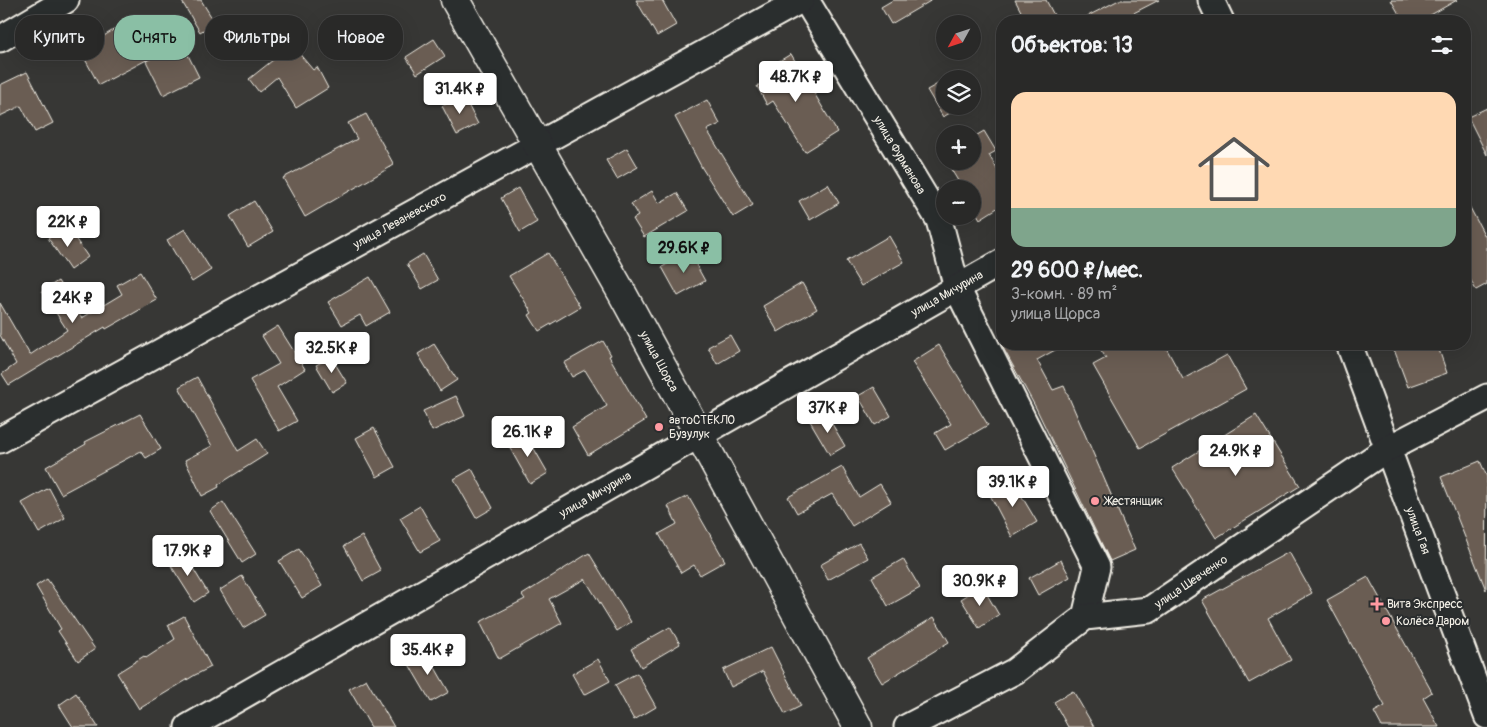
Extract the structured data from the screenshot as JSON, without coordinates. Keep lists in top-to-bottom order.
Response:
{
  "streets": {
    "main road": ["улица Щорса"],
    "street": [
      "улица Фурманова",
      "улица Леваневского",
      "улица Мичурина",
      "улица Гая",
      "улица Шевченко"
    ]
  },
  "crossings": [
    ["улица Фурманова", "улица Мичурина"],
    ["улица Фурманова", "улица Шевченко"],
    ["улица Леваневского", "улица Щорса"],
    ["улица Мичурина", "улица Щорса"],
    ["улица Гая", "улица Шевченко"]
  ],
  "places": {
    "other": ["автоСТЕКЛО Бузулук", "Жестянщик", "Колёса Даром"],
    "health": ["Вита Экспресс"]
  },
  "north": "bottom left",
  "page": {
    "map_buttons": ["+", "−"],
    "chip": [
      "Купить",
      "Снять",
      "Фильтры",
      "Новое"
    ],
    "heading": "Объектов: 13",
    "price": [
      "48.7K ₽",
      "31.4K ₽",
      "22K ₽",
      "29.6K ₽",
      "24K ₽",
      "32.5K ₽",
      "37K ₽",
      "26.1K ₽",
      "24.9K ₽",
      "39.1K ₽",
      "17.9K ₽",
      "30.9K ₽",
      "35.4K ₽"
    ],
    "list": [
      {
        "name": "29 600 ₽/мес.",
        "note": "3-комн. · 89 m² · улица Щорса"
      }
    ]
  }
}
